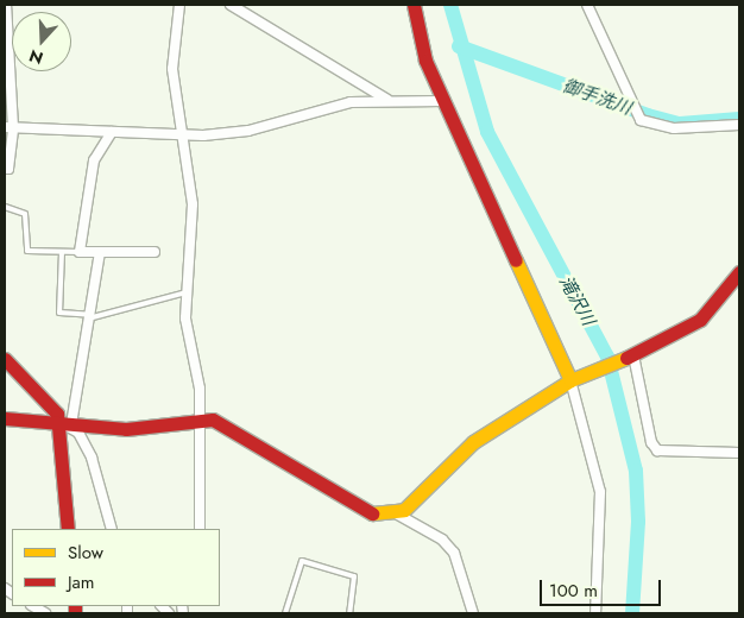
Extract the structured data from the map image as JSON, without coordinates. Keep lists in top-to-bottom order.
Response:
{
  "water": ["御手洗川", "滝沢川"],
  "legend": ["Slow", "Jam"],
  "scale_bar": "100 m",
  "north": "bottom"
}
